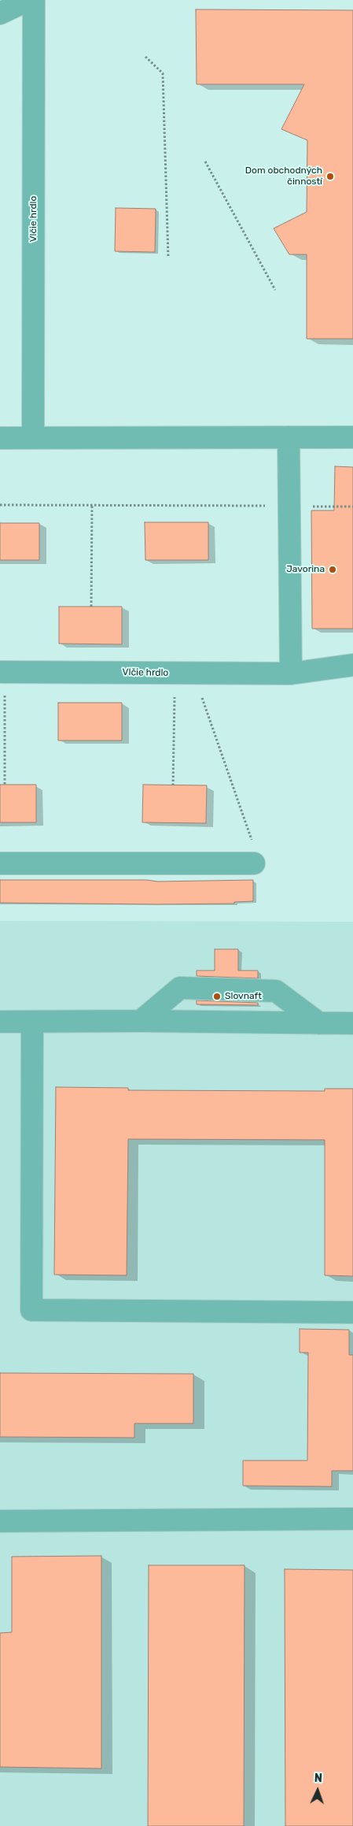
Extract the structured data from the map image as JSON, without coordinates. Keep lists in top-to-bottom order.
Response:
{
  "streets": {
    "street": ["Vlčie hrdlo"]
  },
  "places": ["Dom obchodných činností", "Javorina", "Slovnaft"],
  "north": "top"
}
